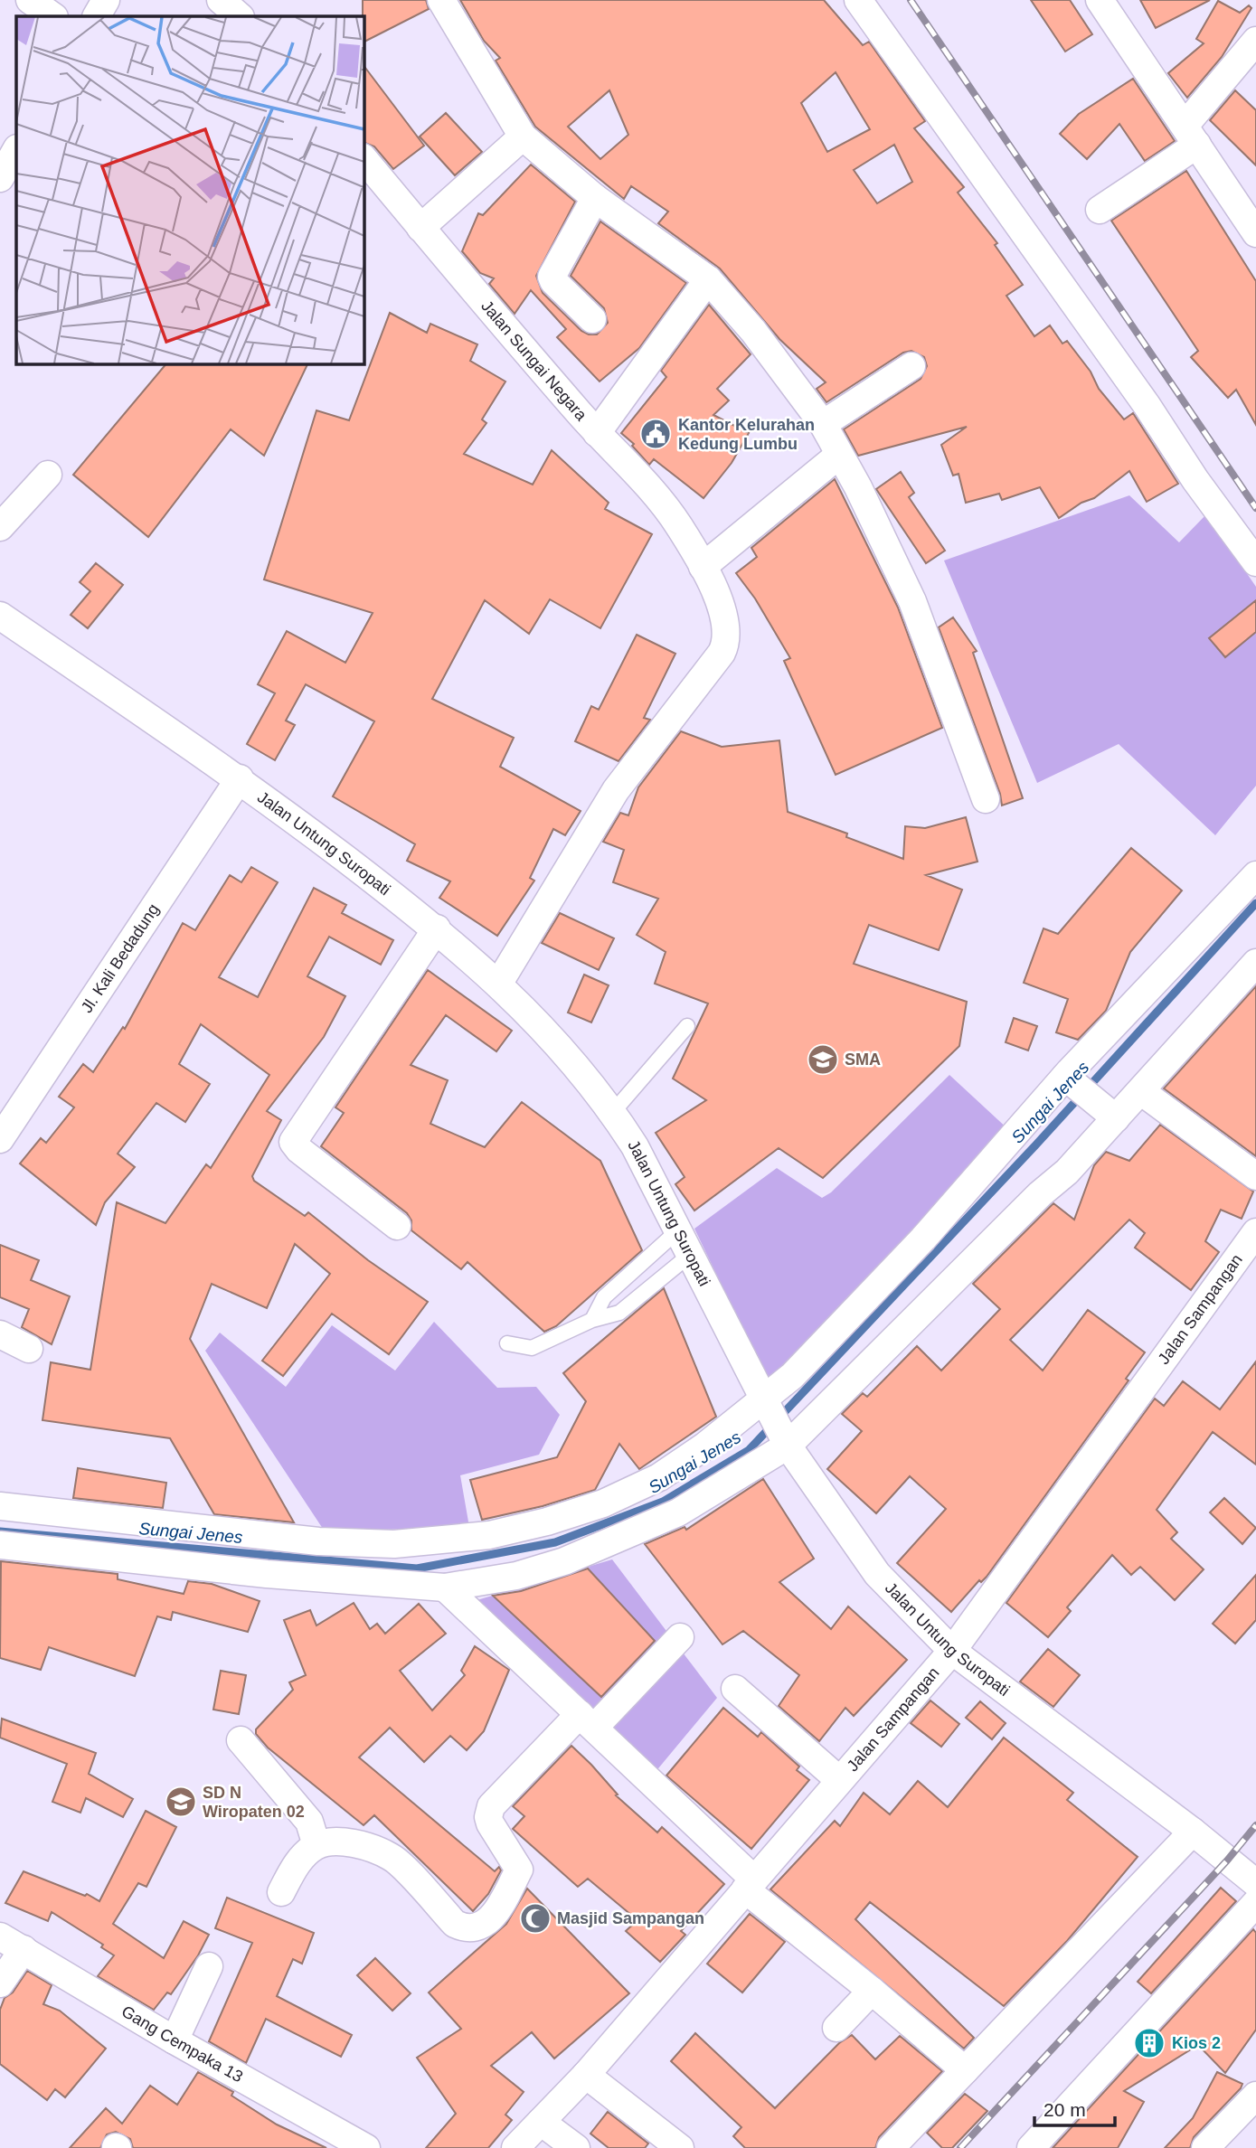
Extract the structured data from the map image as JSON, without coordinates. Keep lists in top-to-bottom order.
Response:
{
  "streets": {
    "street": [
      "Jalan Sungai Negara",
      "Jalan Untung Suropati",
      "Jl. Kali Bedadung",
      "Jalan Sampangan",
      "Gang Cempaka 13"
    ]
  },
  "crossings": [
    ["Jalan Sungai Negara", "Jalan Untung Suropati"],
    ["Jalan Untung Suropati", "Jl. Kali Bedadung"],
    ["Jalan Untung Suropati", "Jalan Sampangan"]
  ],
  "water": ["Sungai Jenes"],
  "places": {
    "public building": ["Kantor Kelurahan Kedung Lumbu"],
    "school or university": ["SMA", "SD N Wiropaten 02"],
    "mosque": ["Masjid Sampangan"],
    "building": ["Kios 2"]
  },
  "scale_bar": "20 m"
}
